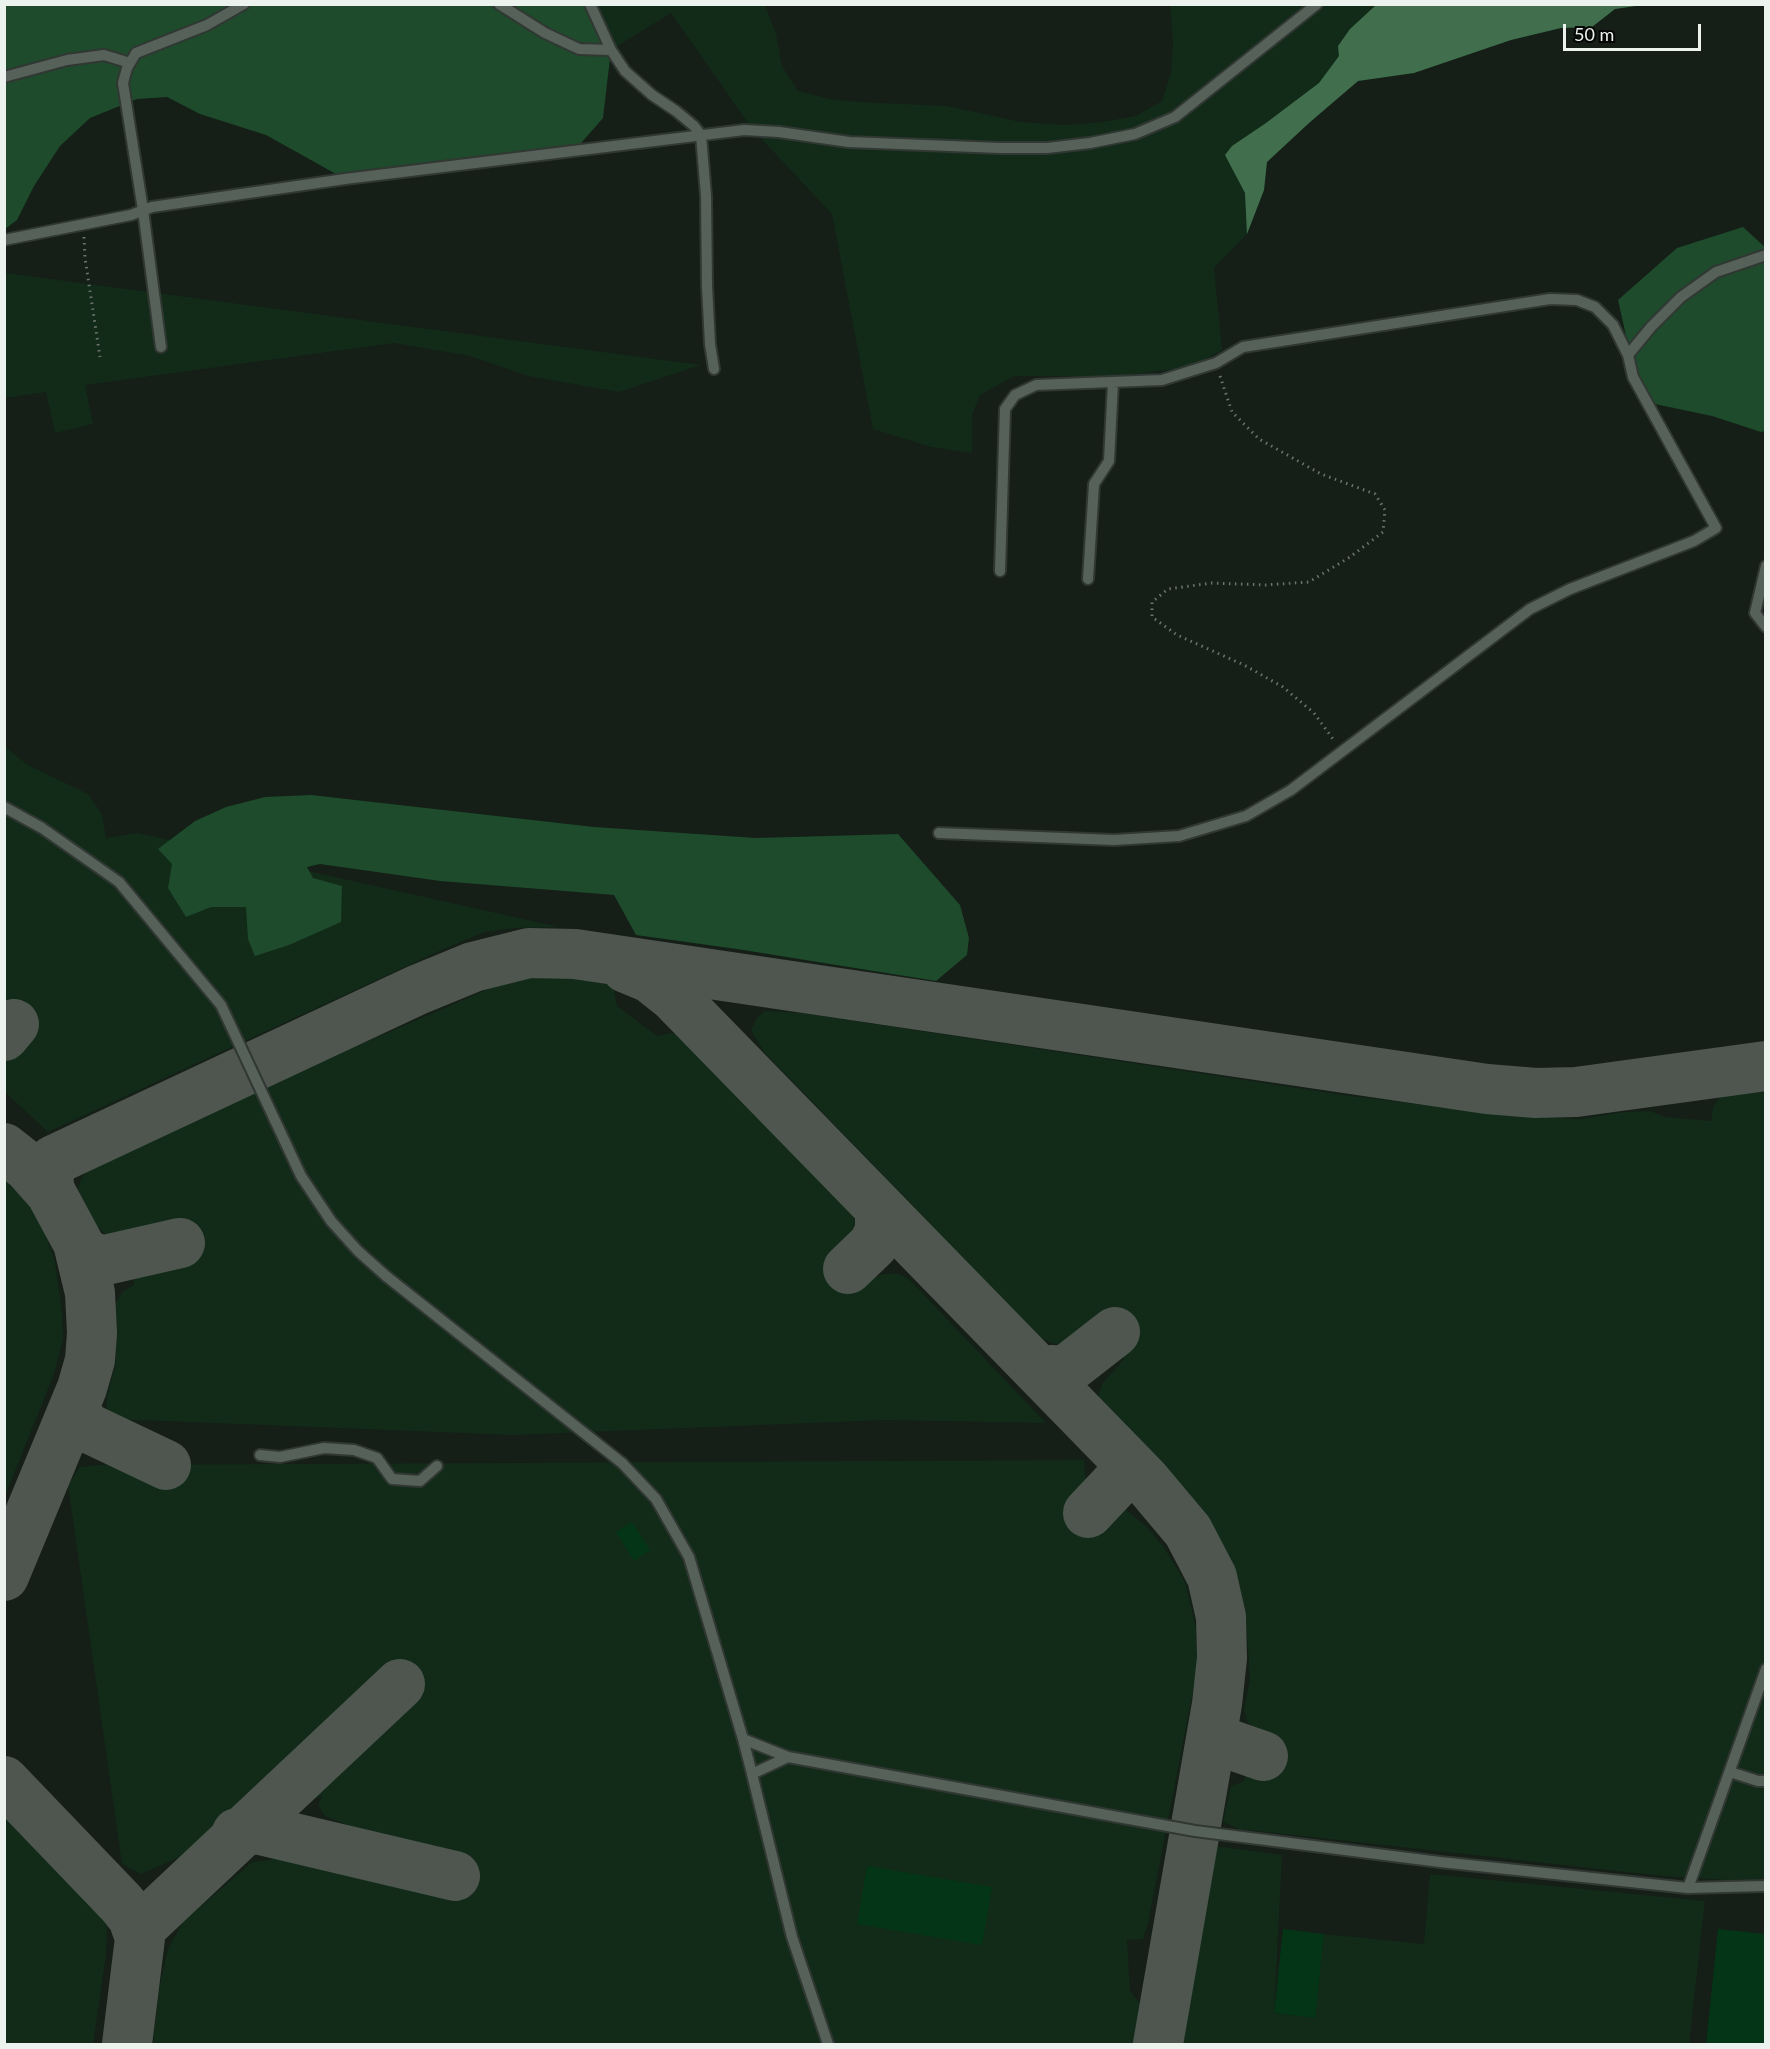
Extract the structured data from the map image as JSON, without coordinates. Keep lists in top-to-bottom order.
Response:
{
  "scale_bar": "50 m"
}
